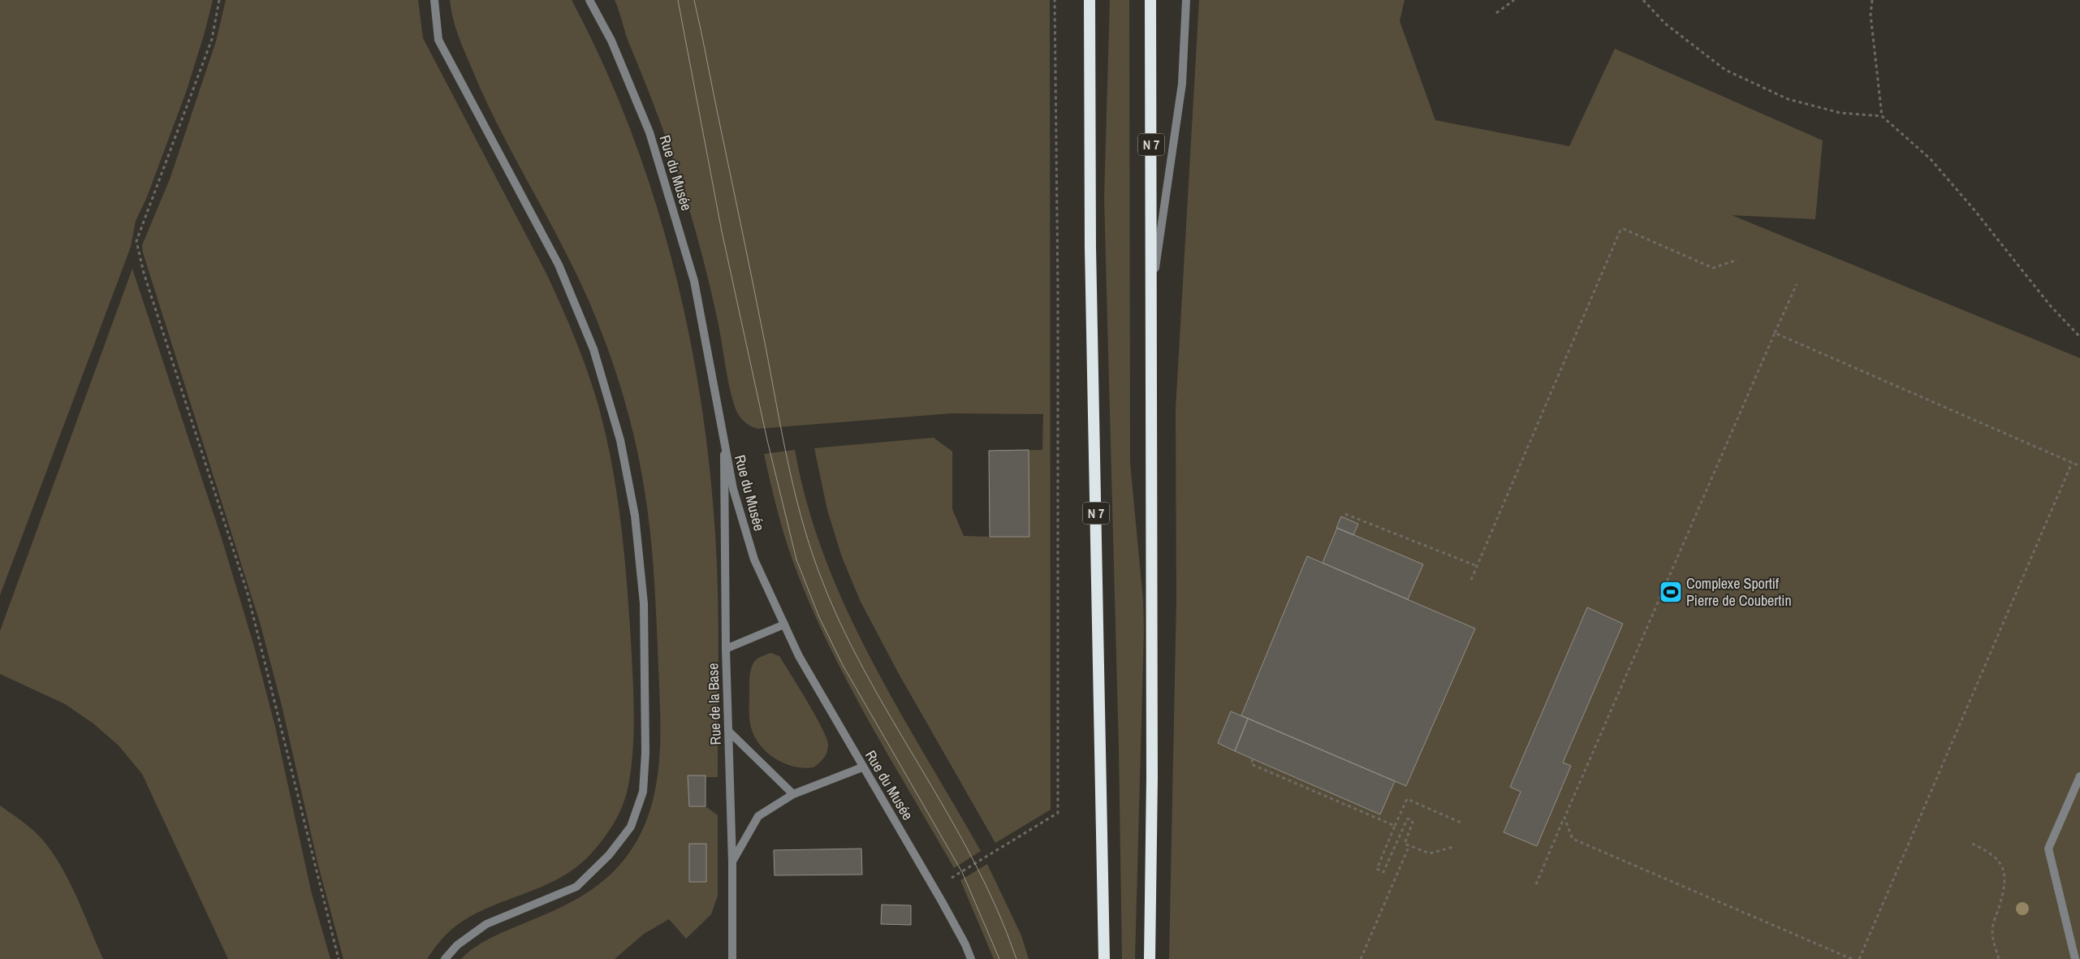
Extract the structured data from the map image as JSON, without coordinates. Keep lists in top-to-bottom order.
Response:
{
  "streets": {
    "highway": ["N 7"],
    "street": ["Rue du Musée", "Rue de la Base"]
  },
  "crossings": [
    ["Rue du Musée", "Rue de la Base"]
  ],
  "places": {
    "sports": ["Complexe Sportif Pierre de Coubertin"]
  }
}
